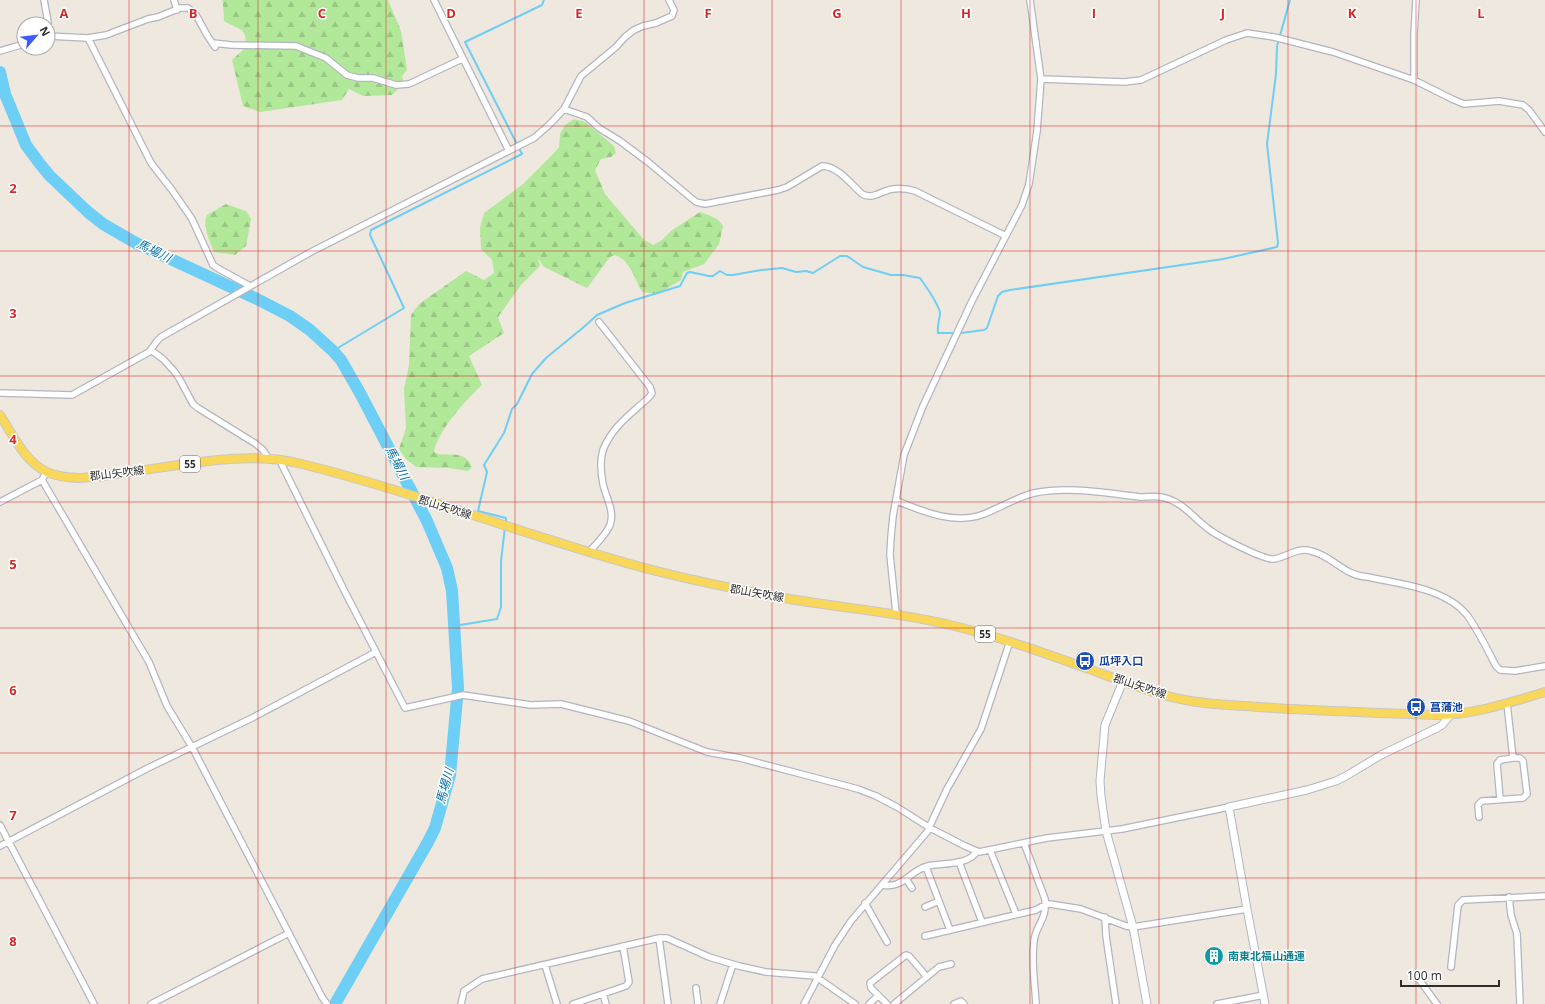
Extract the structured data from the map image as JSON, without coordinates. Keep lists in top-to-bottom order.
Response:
{
  "streets": {
    "main road": ["55", "郡山矢吹線"]
  },
  "water": ["馬場川"],
  "places": {
    "bus stop": ["瓜坪入口", "菖蒲池"],
    "building": ["南東北福山通運"]
  },
  "scale_bar": "100 m",
  "north": "top right",
  "grid": {
    "columns": [
      "A",
      "B",
      "C",
      "D",
      "E",
      "F",
      "G",
      "H",
      "I",
      "J",
      "K",
      "L"
    ],
    "rows": [
      "2",
      "3",
      "4",
      "5",
      "6",
      "7",
      "8"
    ]
  }
}
